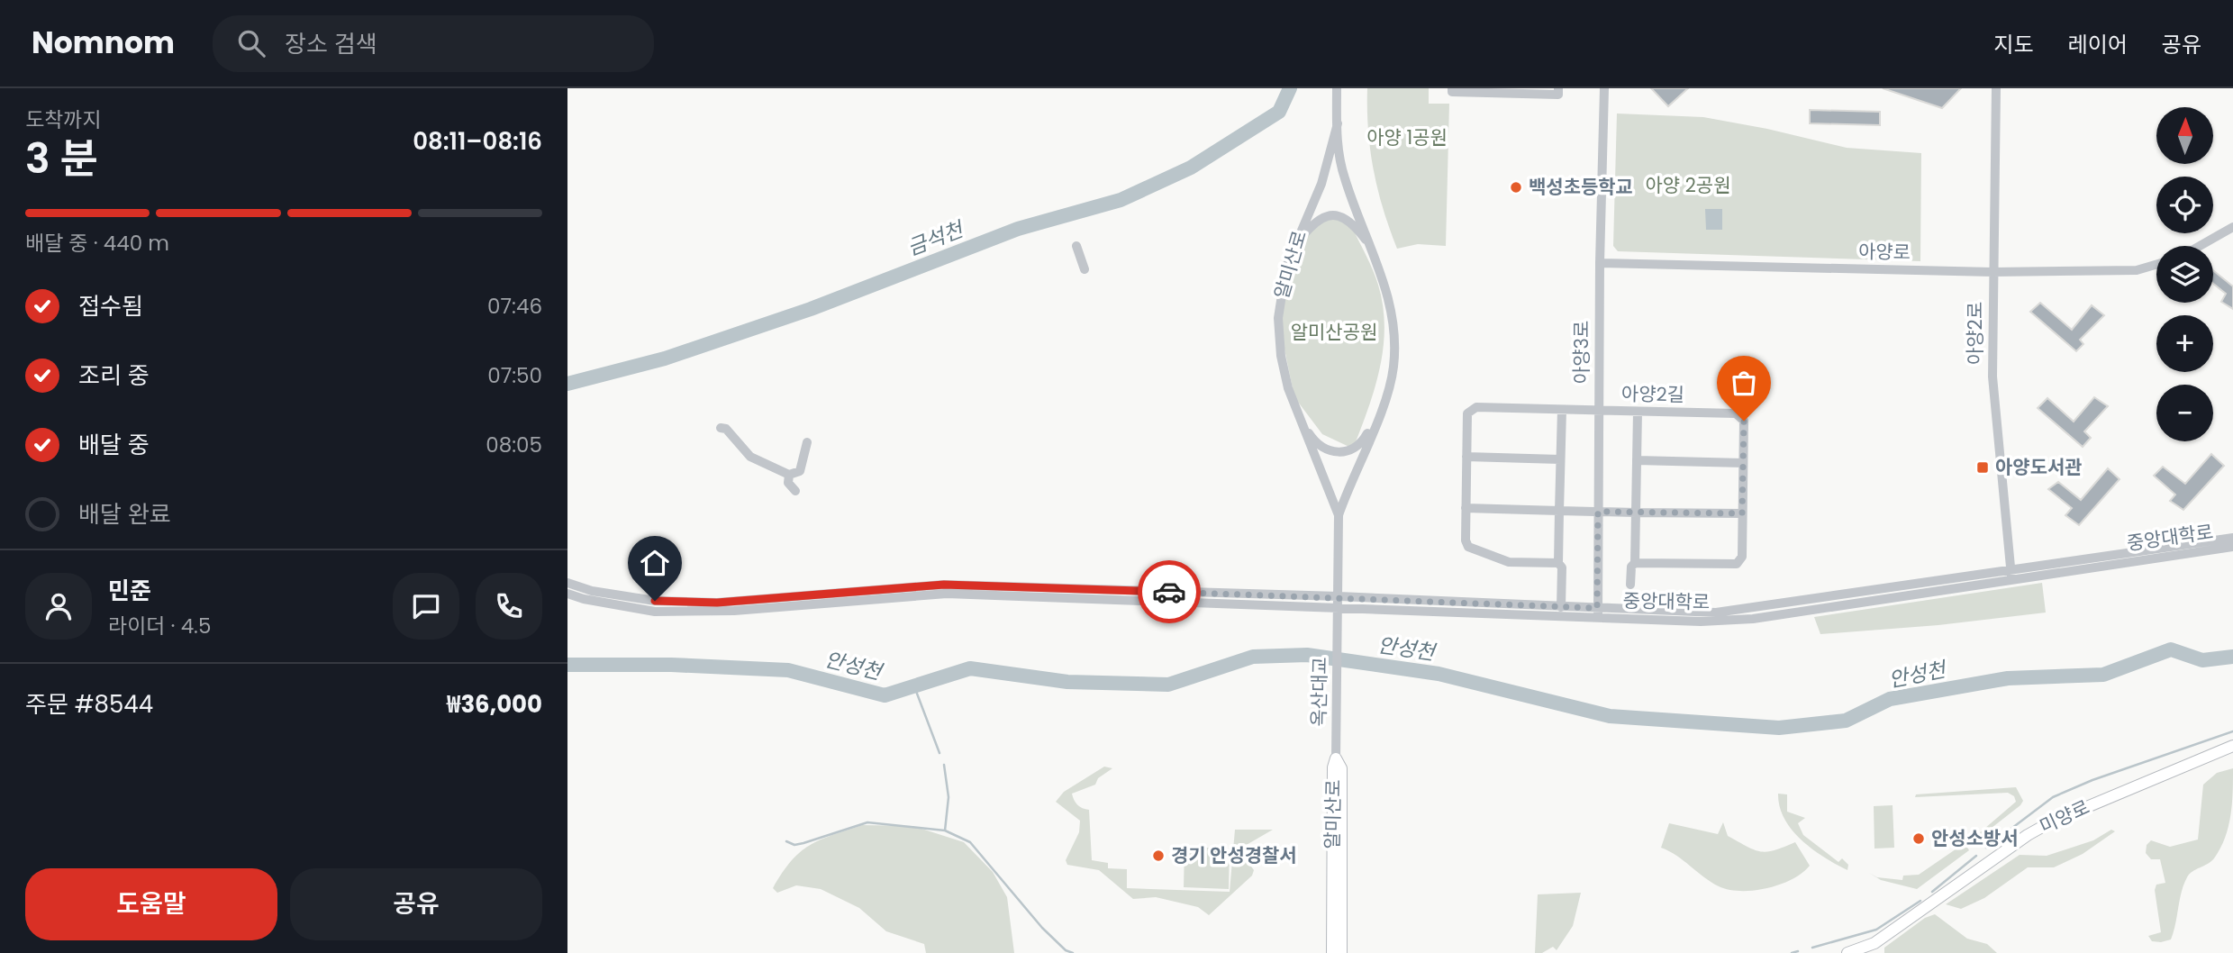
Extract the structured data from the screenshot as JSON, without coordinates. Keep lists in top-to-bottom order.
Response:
{
  "streets": {
    "main road": ["알미산로", "미양로"],
    "street": [
      "아양로",
      "아양2로",
      "아양3로",
      "아양2길",
      "중앙대학로",
      "옥산대교"
    ]
  },
  "crossings": [
    ["아양로", "아양2로"],
    ["아양로", "아양3로"],
    ["알미산로", "중앙대학로"],
    ["알미산로", "옥산대교"],
    ["아양2로", "중앙대학로"],
    ["아양3로", "아양2길"],
    ["아양3로", "중앙대학로"]
  ],
  "water": ["금석천", "안성천"],
  "parks": ["아양 1공원", "아양 2공원", "알미산공원"],
  "places": {
    "other": ["백성초등학교", "안성소방서", "경기 안성경찰서"],
    "transit": ["아양도서관"]
  },
  "north": "top",
  "page": {
    "header": "Nomnom",
    "search": "장소 검색",
    "nav": ["지도", "레이어", "공유"],
    "heading": ["3 분", "도착까지", "08:11–08:16"],
    "panel": [
      "민준",
      "라이더 · 4.5",
      "주문 #8544",
      "₩36,000"
    ],
    "map_buttons": ["+", "−"],
    "bar": "배달 중 · 440 m",
    "list": [
      ["접수됨", "07:46"],
      ["조리 중", "07:50"],
      ["배달 중", "08:05"],
      "배달 완료"
    ],
    "buttons": ["도움말", "공유"]
  }
}
